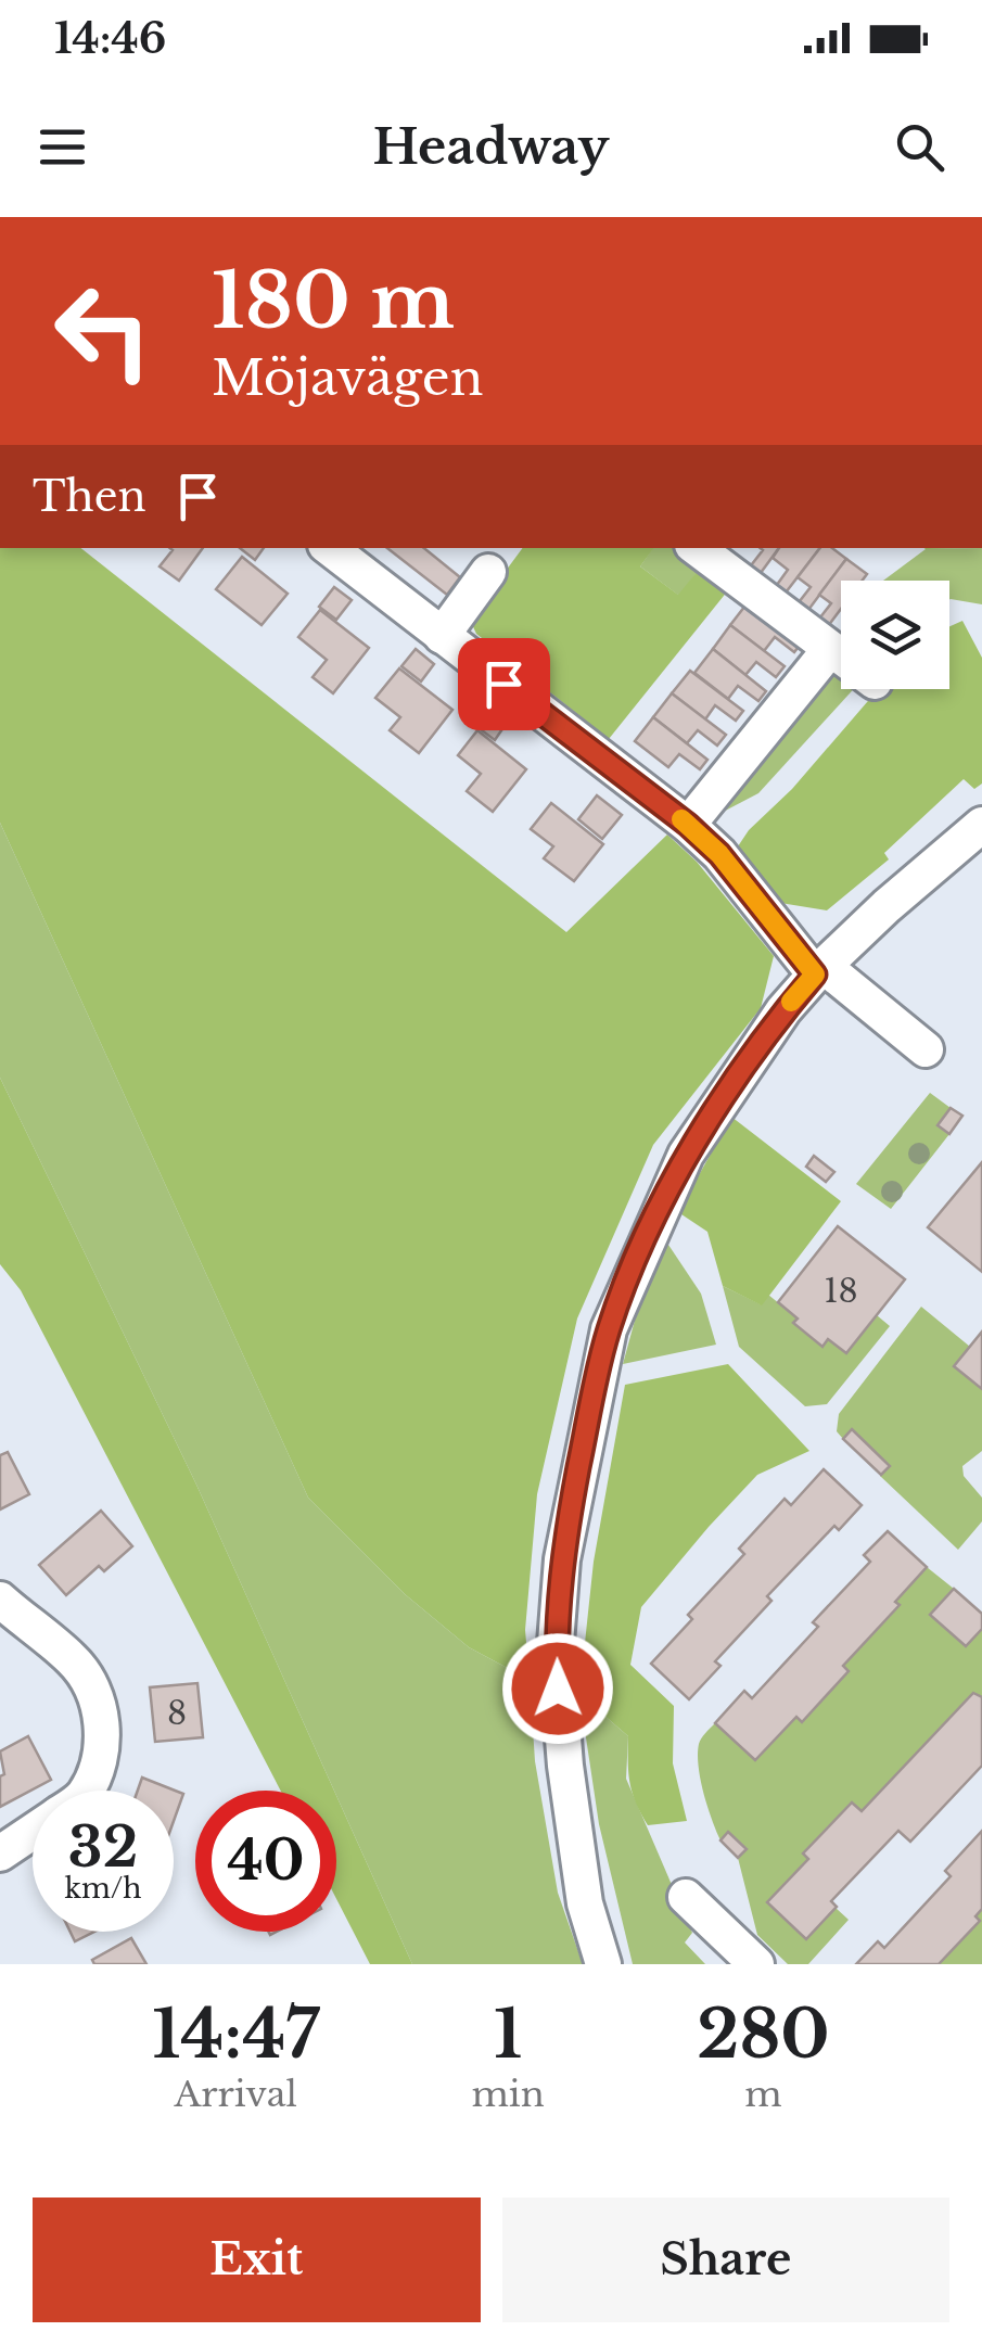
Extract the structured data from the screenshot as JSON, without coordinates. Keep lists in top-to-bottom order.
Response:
{
  "house_numbers": ["18", "8"],
  "page": {
    "status": "14:46",
    "header": "Headway",
    "turn": ["180 m", "Möjavägen"],
    "then": "Then",
    "speed": "32 km/h",
    "limit": "40",
    "eta": [
      "14:47",
      "Arrival",
      "1",
      "min",
      "280",
      "m"
    ],
    "buttons": ["Exit", "Share"]
  }
}
